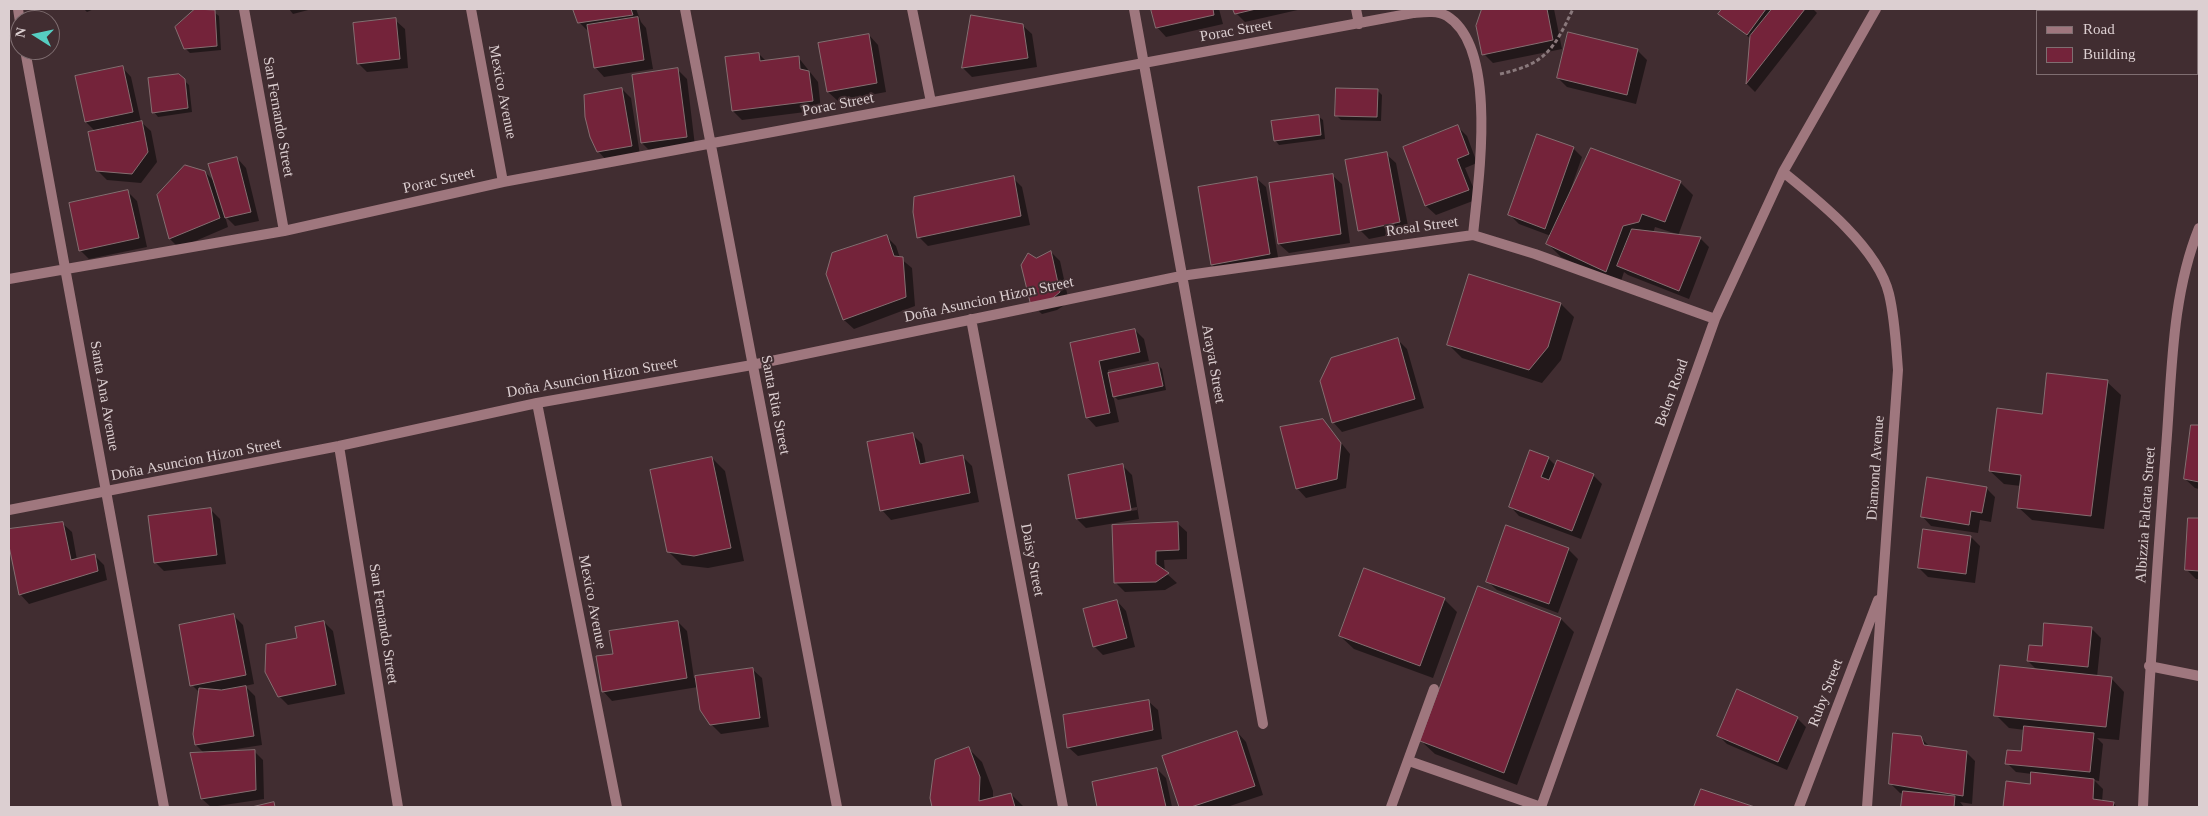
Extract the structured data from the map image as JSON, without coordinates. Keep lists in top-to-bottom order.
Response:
{
  "streets": {
    "street": [
      "Porac Street",
      "Mexico Avenue",
      "San Fernando Street",
      "Rosal Street",
      "Doña Asuncion Hizon Street",
      "Arayat Street",
      "Belen Road",
      "Santa Ana Avenue",
      "Santa Rita Street",
      "Diamond Avenue",
      "Albizzia Falcata Street",
      "Daisy Street",
      "Ruby Street"
    ]
  },
  "crossings": [
    ["Porac Street", "Mexico Avenue"],
    ["Porac Street", "San Fernando Street"],
    ["Porac Street", "Rosal Street"],
    ["Porac Street", "Arayat Street"],
    ["Porac Street", "Santa Ana Avenue"],
    ["Porac Street", "Santa Rita Street"],
    ["Mexico Avenue", "Doña Asuncion Hizon Street"],
    ["San Fernando Street", "Doña Asuncion Hizon Street"],
    ["Rosal Street", "Doña Asuncion Hizon Street"],
    ["Rosal Street", "Arayat Street"],
    ["Rosal Street", "Belen Road"],
    ["Doña Asuncion Hizon Street", "Arayat Street"],
    ["Doña Asuncion Hizon Street", "Santa Ana Avenue"],
    ["Doña Asuncion Hizon Street", "Santa Rita Street"],
    ["Doña Asuncion Hizon Street", "Daisy Street"],
    ["Belen Road", "Diamond Avenue"],
    ["Diamond Avenue", "Ruby Street"]
  ],
  "legend": ["Road", "Building"],
  "north": "left"
}
